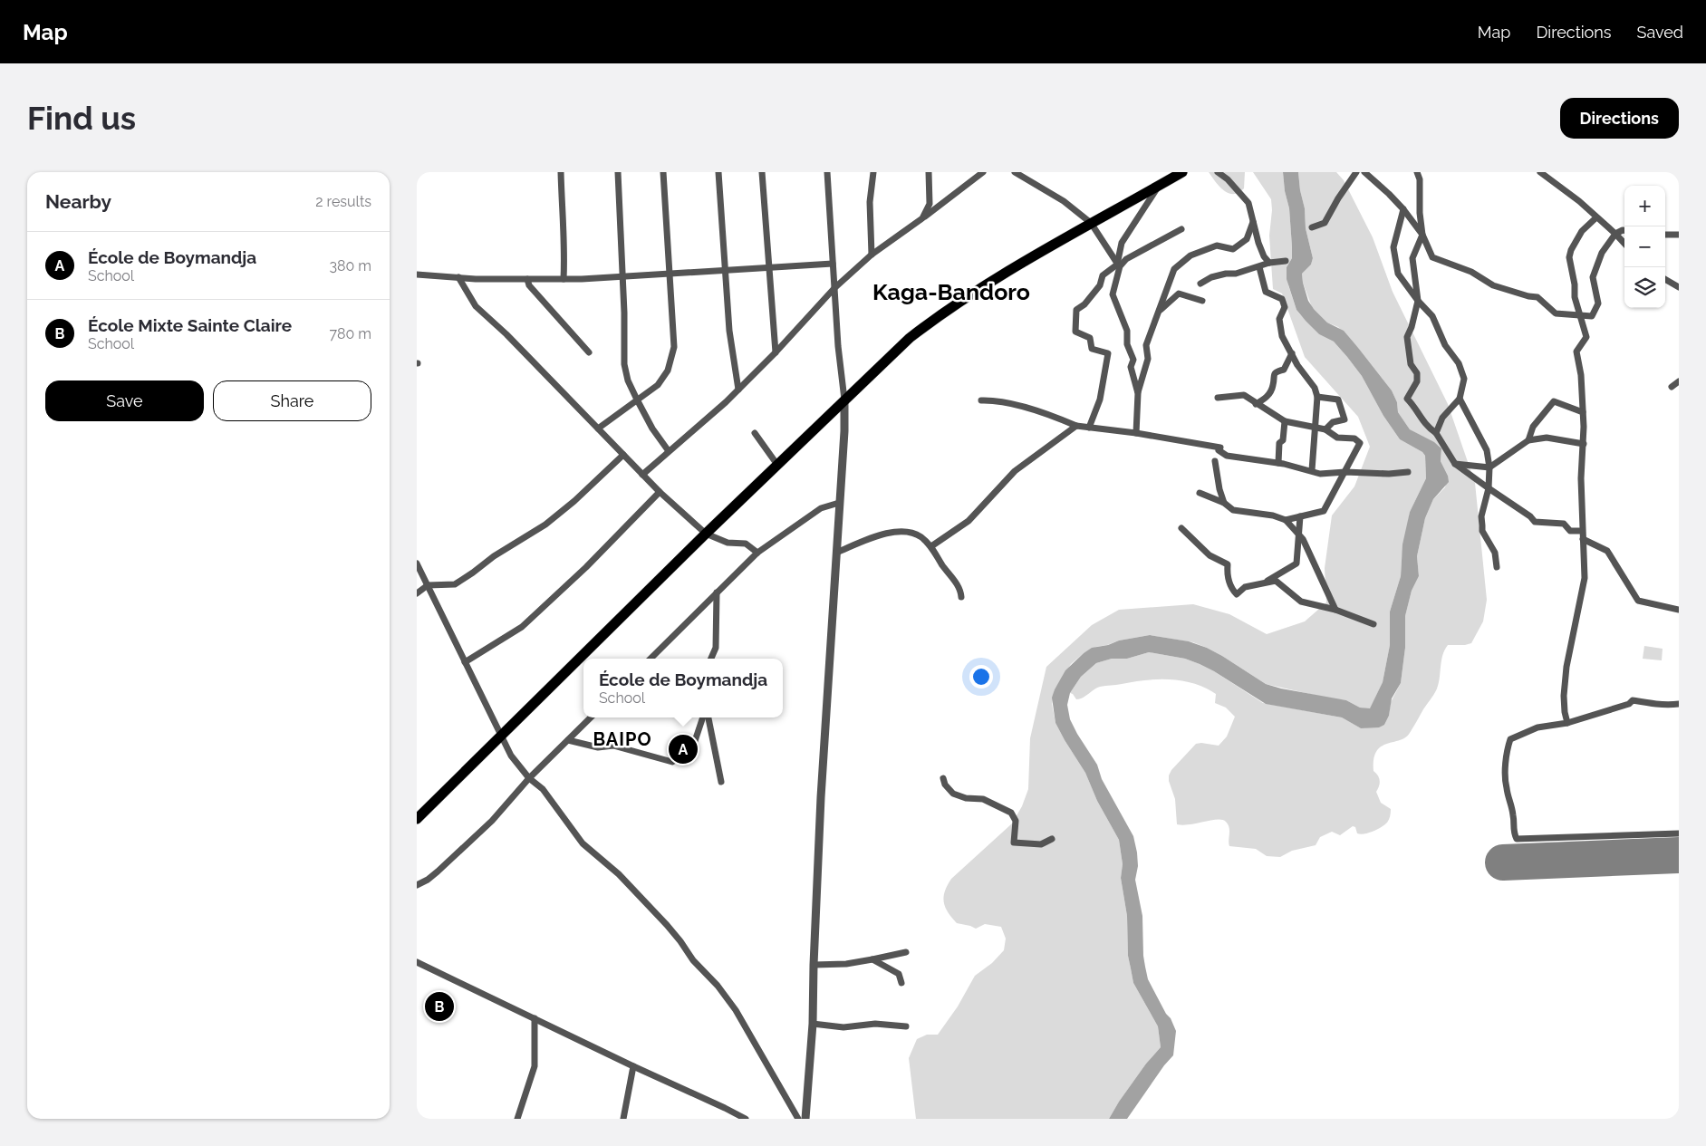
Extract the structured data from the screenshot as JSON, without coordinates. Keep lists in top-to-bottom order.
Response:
{
  "districts": ["Kaga-Bandoro", "BAIPO"],
  "page": {
    "header": "Map",
    "nav": ["Map", "Directions", "Saved"],
    "buttons": [
      "Directions",
      ["Save", "Share"]
    ],
    "title": "Find us",
    "heading": ["Nearby", "2 results"],
    "map_buttons": ["+", "−"],
    "list": [
      {
        "mark": "A",
        "name": "École de Boymandja",
        "note": "School",
        "value": "380 m"
      },
      {
        "mark": "B",
        "name": "École Mixte Sainte Claire",
        "note": "School",
        "value": "780 m"
      }
    ],
    "popup": ["École de Boymandja", "School"],
    "pins": ["A", "B"]
  }
}
